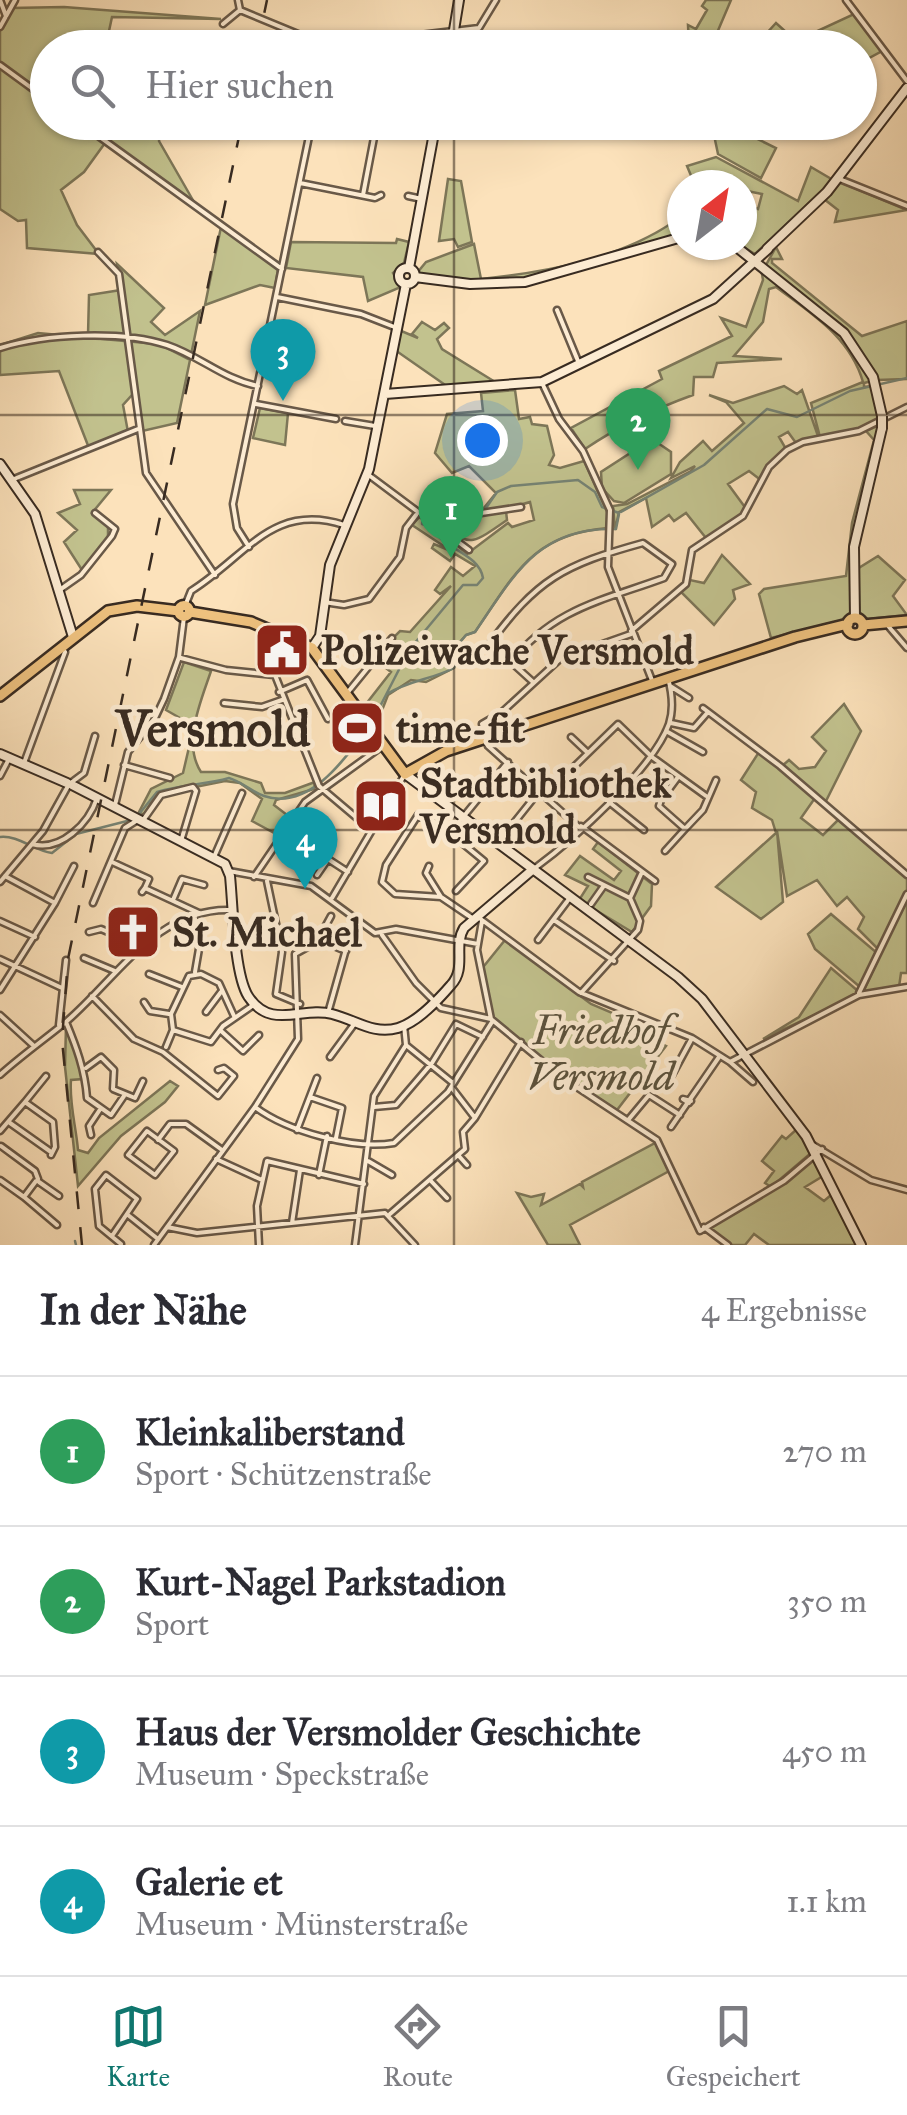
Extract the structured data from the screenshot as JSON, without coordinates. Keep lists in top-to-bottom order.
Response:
{
  "districts": ["Versmold"],
  "parks": ["Friedhof Versmold"],
  "places": {
    "public building": ["Polizeiwache Versmold"],
    "sports": ["time-fit"],
    "library": ["Stadtbibliothek Versmold"],
    "church": ["St. Michael"]
  },
  "north": "top right",
  "page": {
    "search": "Hier suchen",
    "pins": [
      "3",
      "2",
      "1",
      "4"
    ],
    "heading": ["In der Nähe", "4 Ergebnisse"],
    "list": [
      {
        "mark": "1",
        "name": "Kleinkaliberstand",
        "note": "Sport · Schützenstraße",
        "value": "270 m"
      },
      {
        "mark": "2",
        "name": "Kurt-Nagel Parkstadion",
        "note": "Sport",
        "value": "350 m"
      },
      {
        "mark": "3",
        "name": "Haus der Versmolder Geschichte",
        "note": "Museum · Speckstraße",
        "value": "450 m"
      },
      {
        "mark": "4",
        "name": "Galerie et",
        "note": "Museum · Münsterstraße",
        "value": "1.1 km"
      }
    ],
    "nav": ["Karte", "Route", "Gespeichert"]
  }
}
